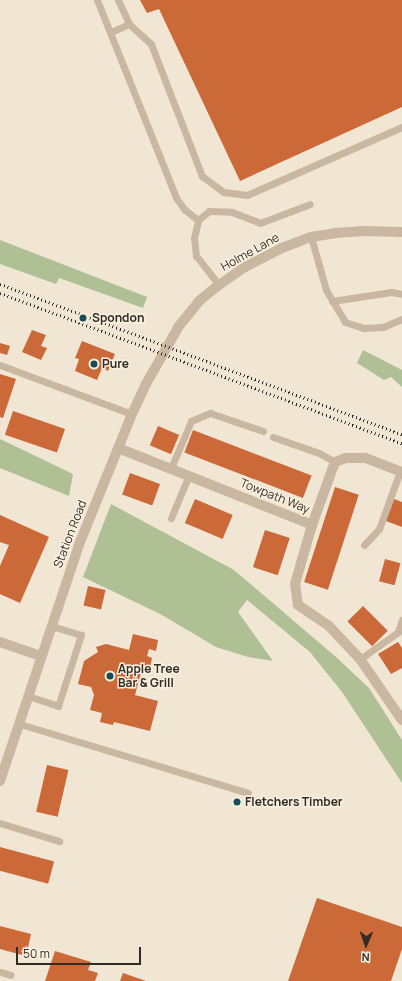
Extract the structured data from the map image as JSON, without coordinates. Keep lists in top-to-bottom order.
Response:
{
  "streets": {
    "street": ["Holme Lane", "Towpath Way", "Station Road"]
  },
  "crossings": [
    ["Holme Lane", "Station Road"],
    ["Towpath Way", "Station Road"]
  ],
  "places": [
    "Spondon",
    "Pure",
    "Apple Tree Bar & Grill",
    "Fletchers Timber"
  ],
  "scale_bar": "50 m",
  "north": "bottom"
}
